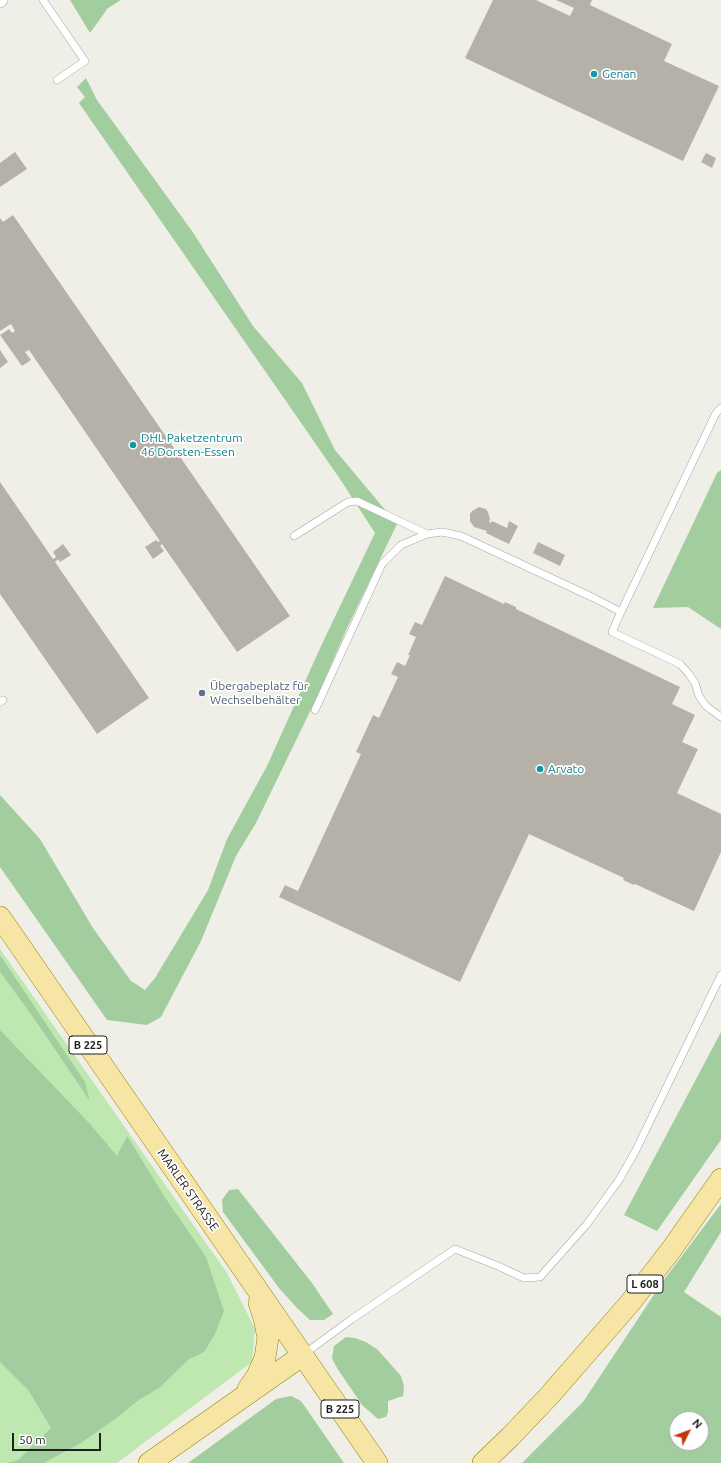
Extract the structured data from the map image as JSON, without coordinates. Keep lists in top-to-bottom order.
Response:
{
  "streets": {
    "main road": ["B 225", "MARLER STRASSE", "L 608"]
  },
  "places": [
    "Genan",
    "DHL Paketzentrum 46 Dorsten-Essen",
    "Übergabeplatz für Wechselbehälter",
    "Arvato"
  ],
  "scale_bar": "50 m",
  "north": "top right"
}
